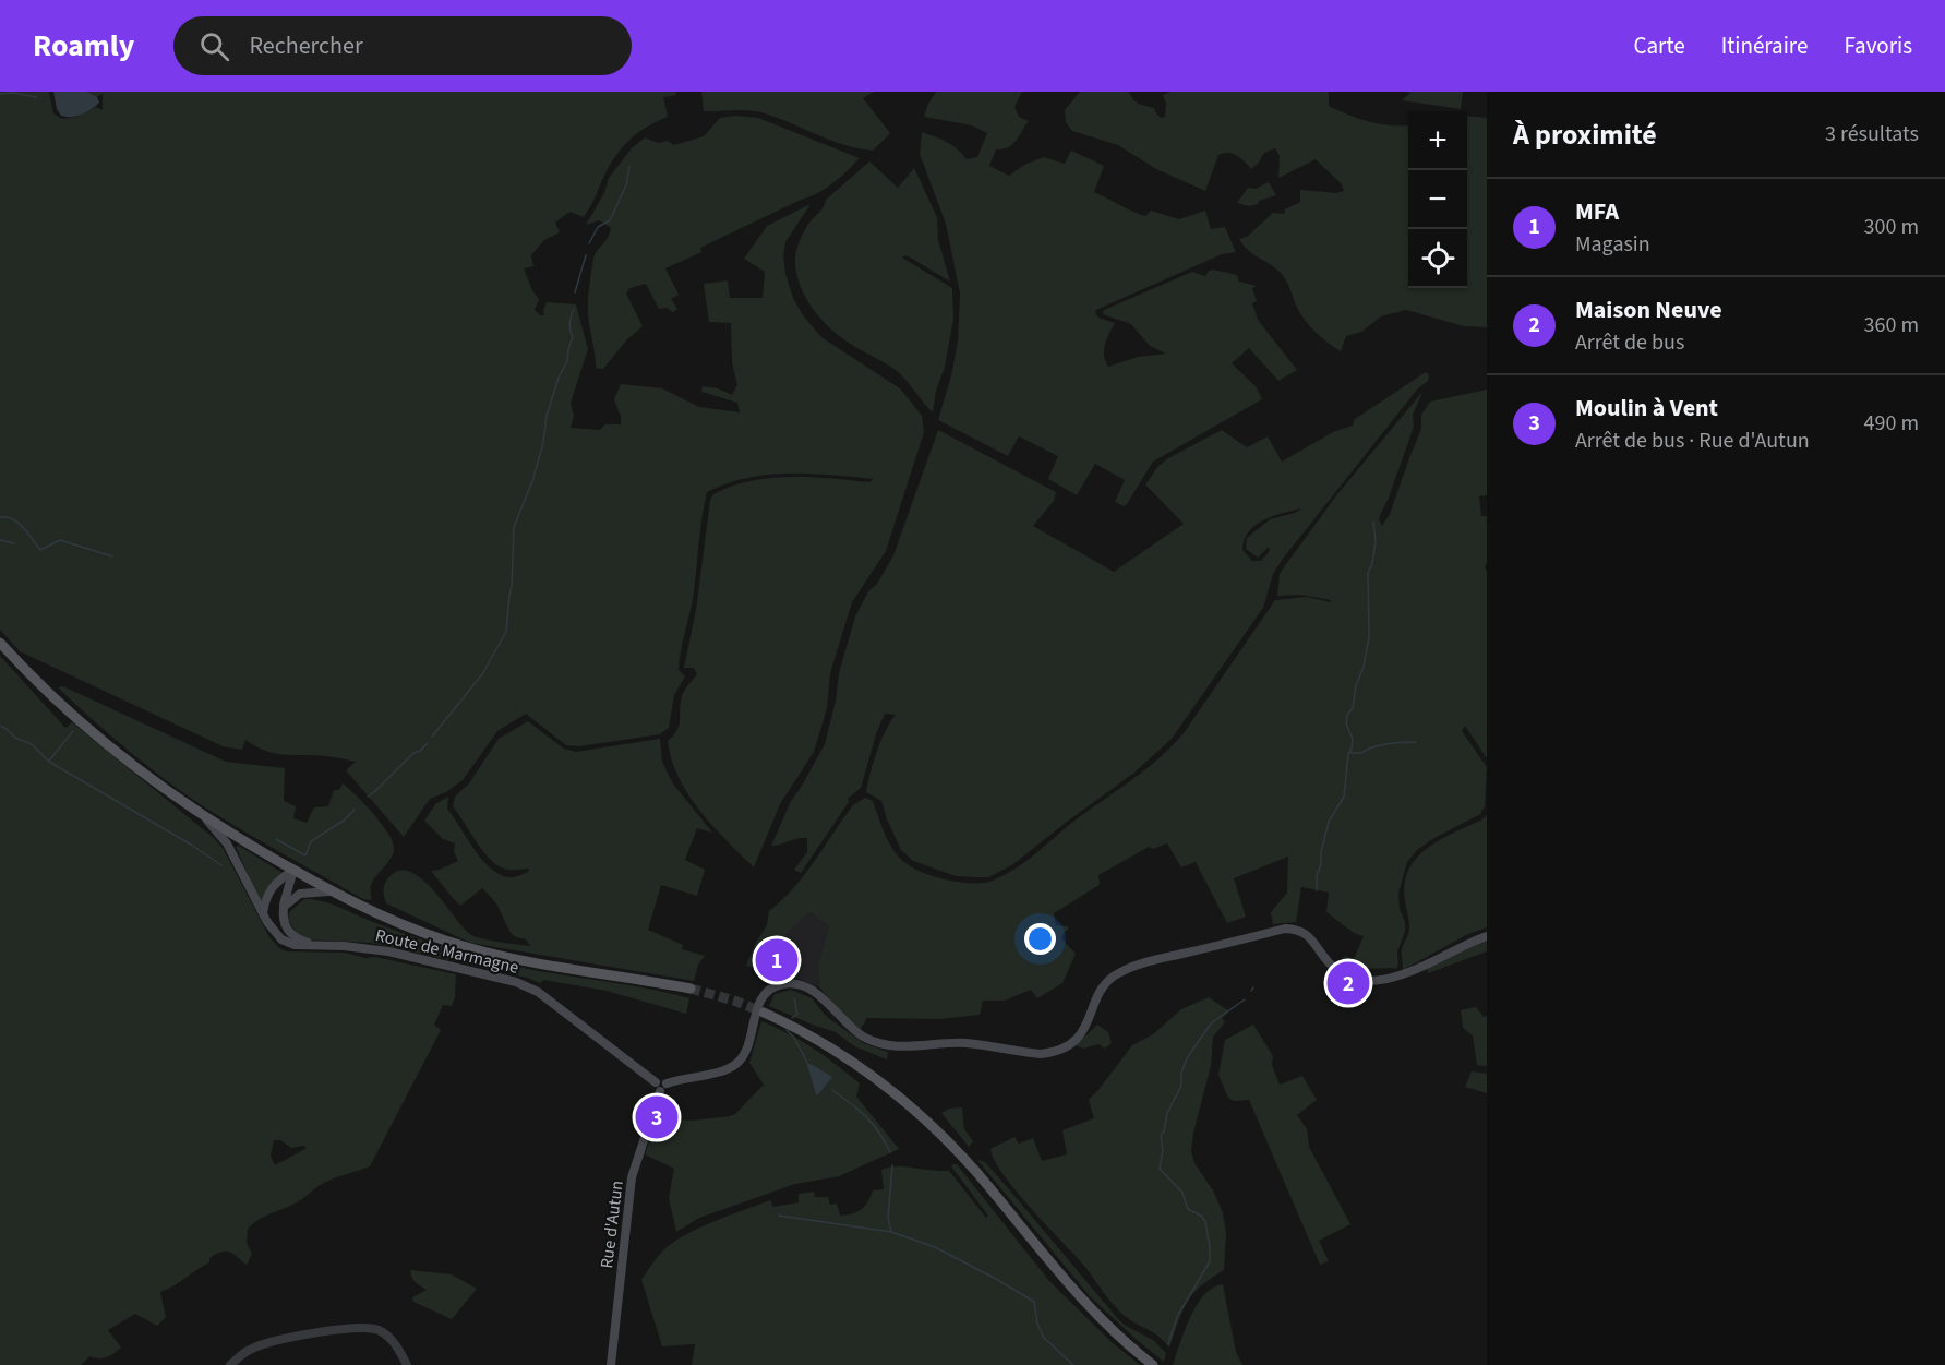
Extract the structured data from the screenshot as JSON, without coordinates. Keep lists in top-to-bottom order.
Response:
{
  "streets": {
    "main road": ["Route de Marmagne", "Rue d'Autun"]
  },
  "crossings": [
    ["Route de Marmagne", "Rue d'Autun"]
  ],
  "page": {
    "header": "Roamly",
    "search": "Rechercher",
    "nav": ["Carte", "Itinéraire", "Favoris"],
    "heading": ["À proximité", "3 résultats"],
    "map_buttons": ["+", "−"],
    "list": [
      {
        "mark": "1",
        "name": "MFA",
        "note": "Magasin",
        "value": "300 m"
      },
      {
        "mark": "2",
        "name": "Maison Neuve",
        "note": "Arrêt de bus",
        "value": "360 m"
      },
      {
        "mark": "3",
        "name": "Moulin à Vent",
        "note": "Arrêt de bus · Rue d'Autun",
        "value": "490 m"
      }
    ],
    "pins": ["1", "2", "3"]
  }
}
